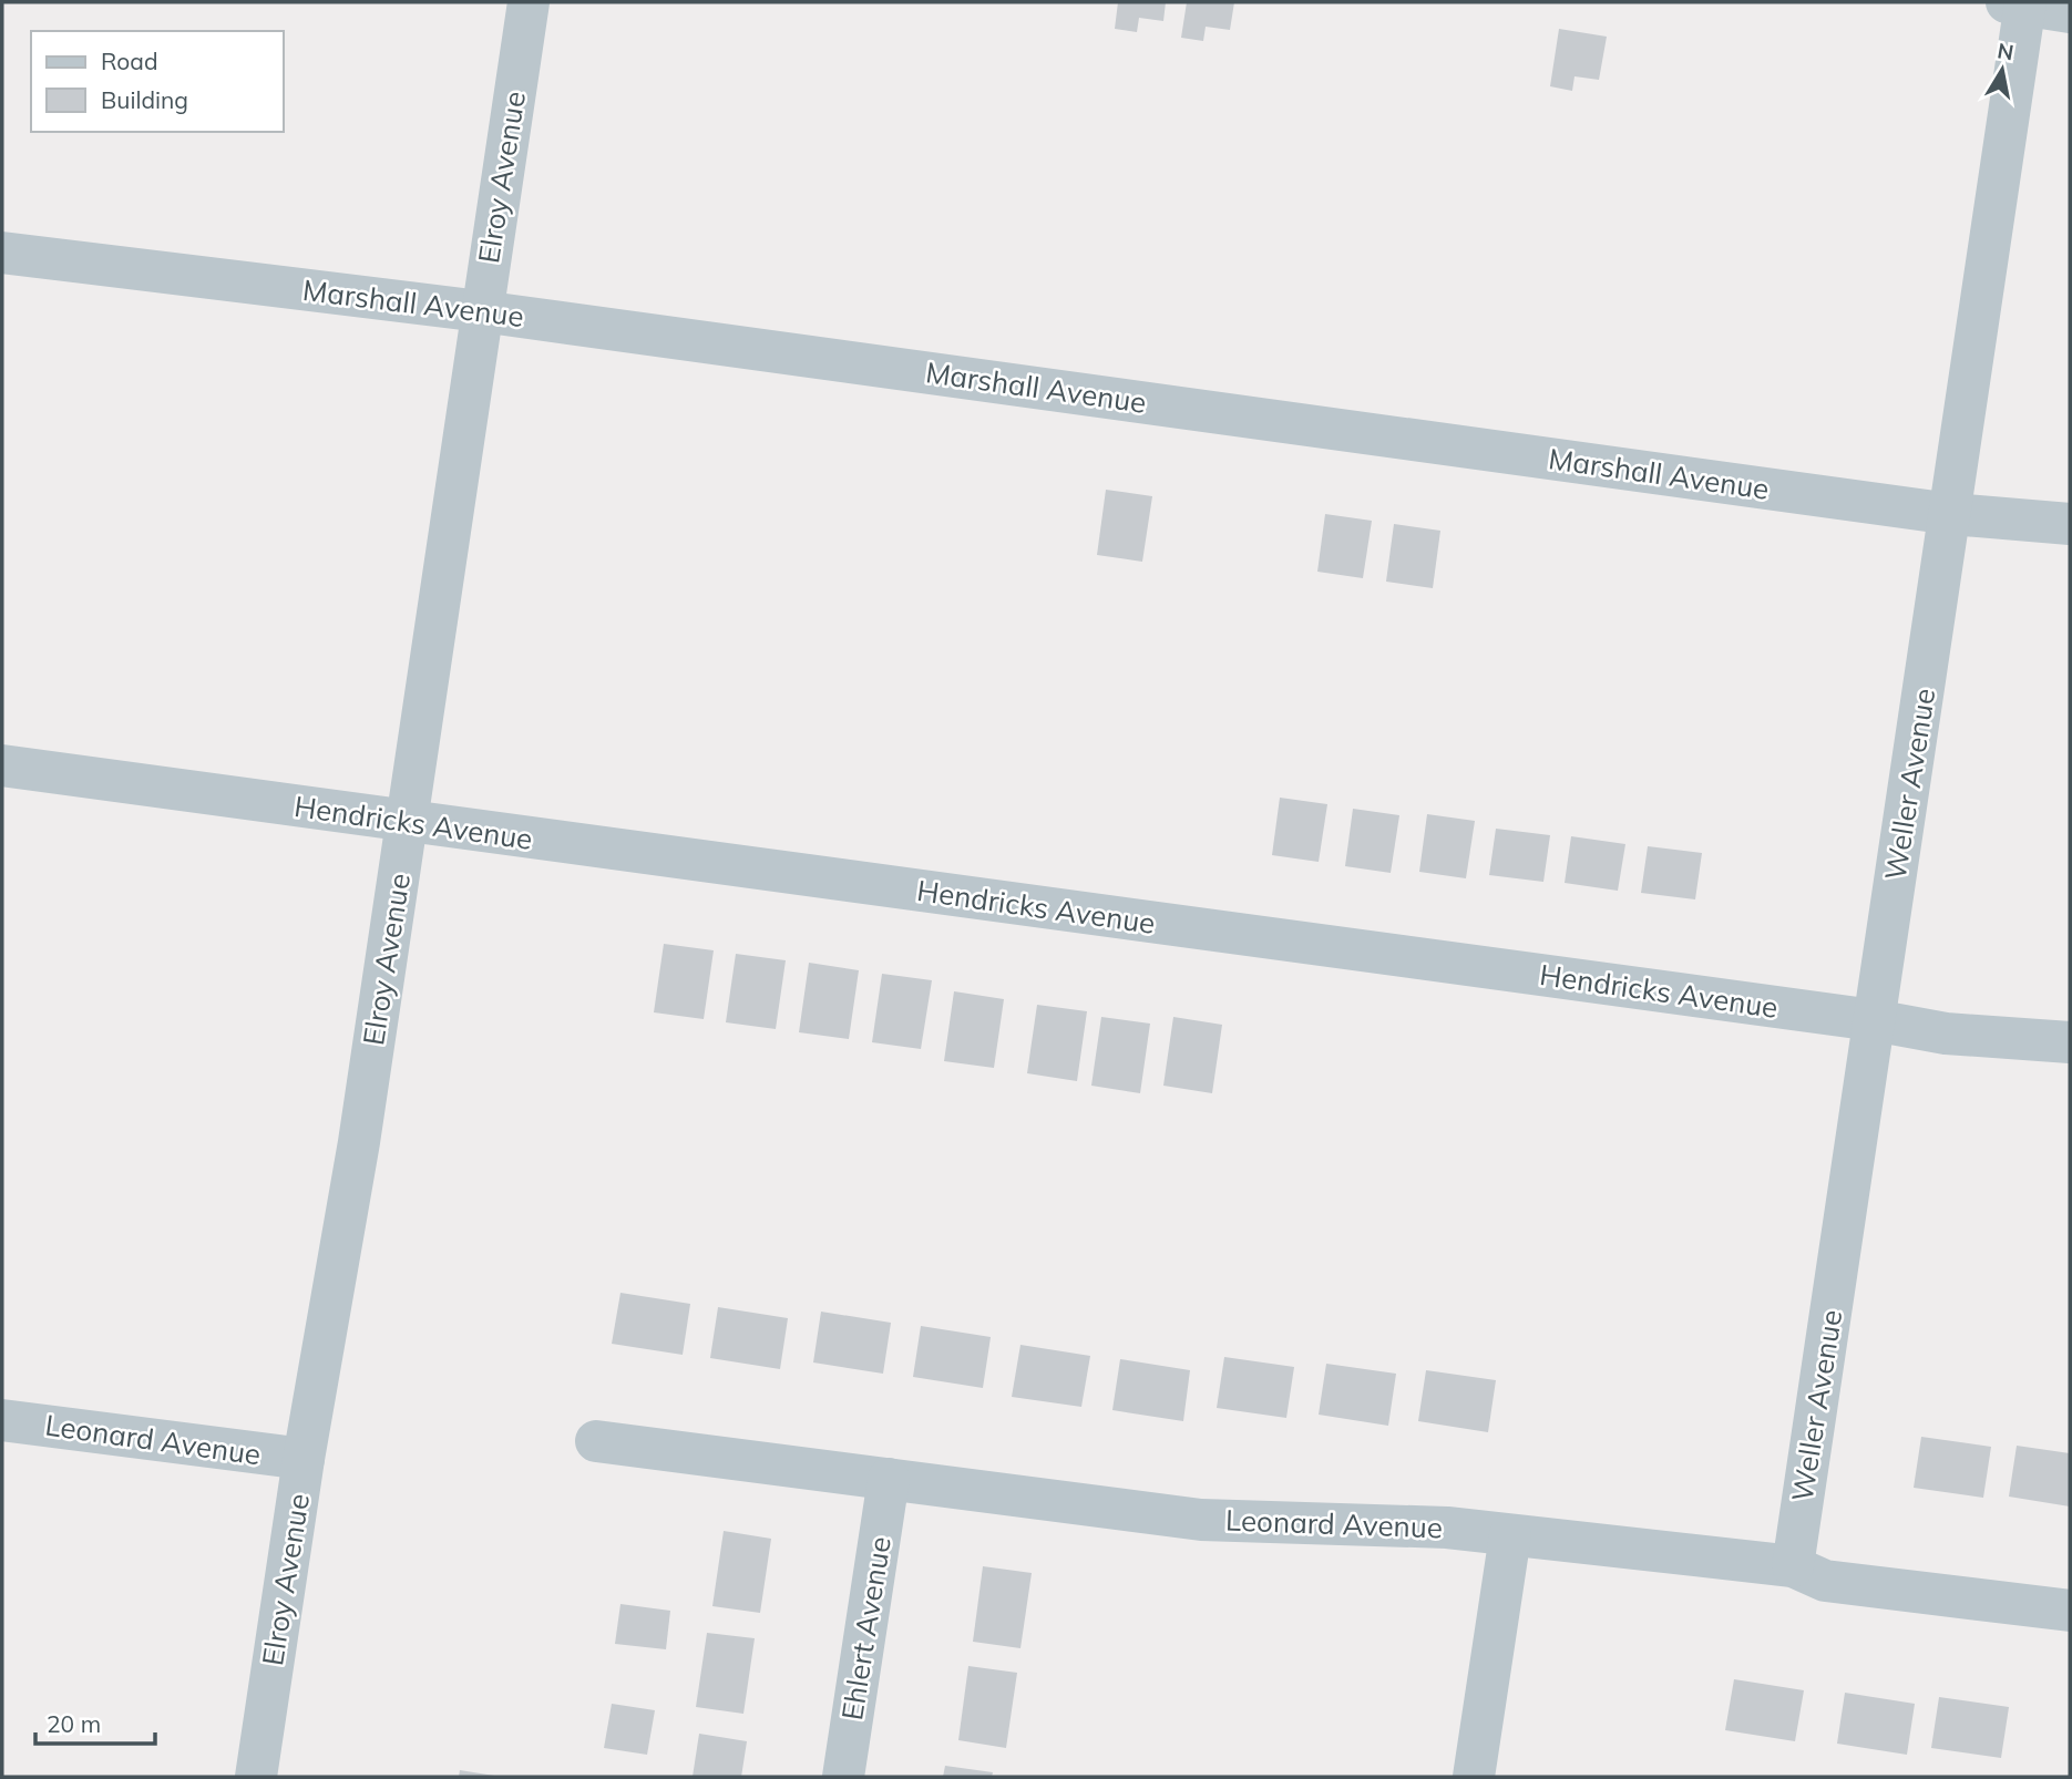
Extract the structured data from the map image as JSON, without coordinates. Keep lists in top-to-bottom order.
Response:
{
  "streets": {
    "street": [
      "Elroy Avenue",
      "Marshall Avenue",
      "Weller Avenue",
      "Hendricks Avenue",
      "Leonard Avenue",
      "Ehlert Avenue"
    ]
  },
  "crossings": [
    ["Elroy Avenue", "Marshall Avenue"],
    ["Elroy Avenue", "Hendricks Avenue"],
    ["Elroy Avenue", "Leonard Avenue"],
    ["Marshall Avenue", "Weller Avenue"],
    ["Weller Avenue", "Hendricks Avenue"],
    ["Weller Avenue", "Leonard Avenue"],
    ["Leonard Avenue", "Ehlert Avenue"]
  ],
  "legend": ["Road", "Building"],
  "scale_bar": "20 m",
  "north": "top"
}
